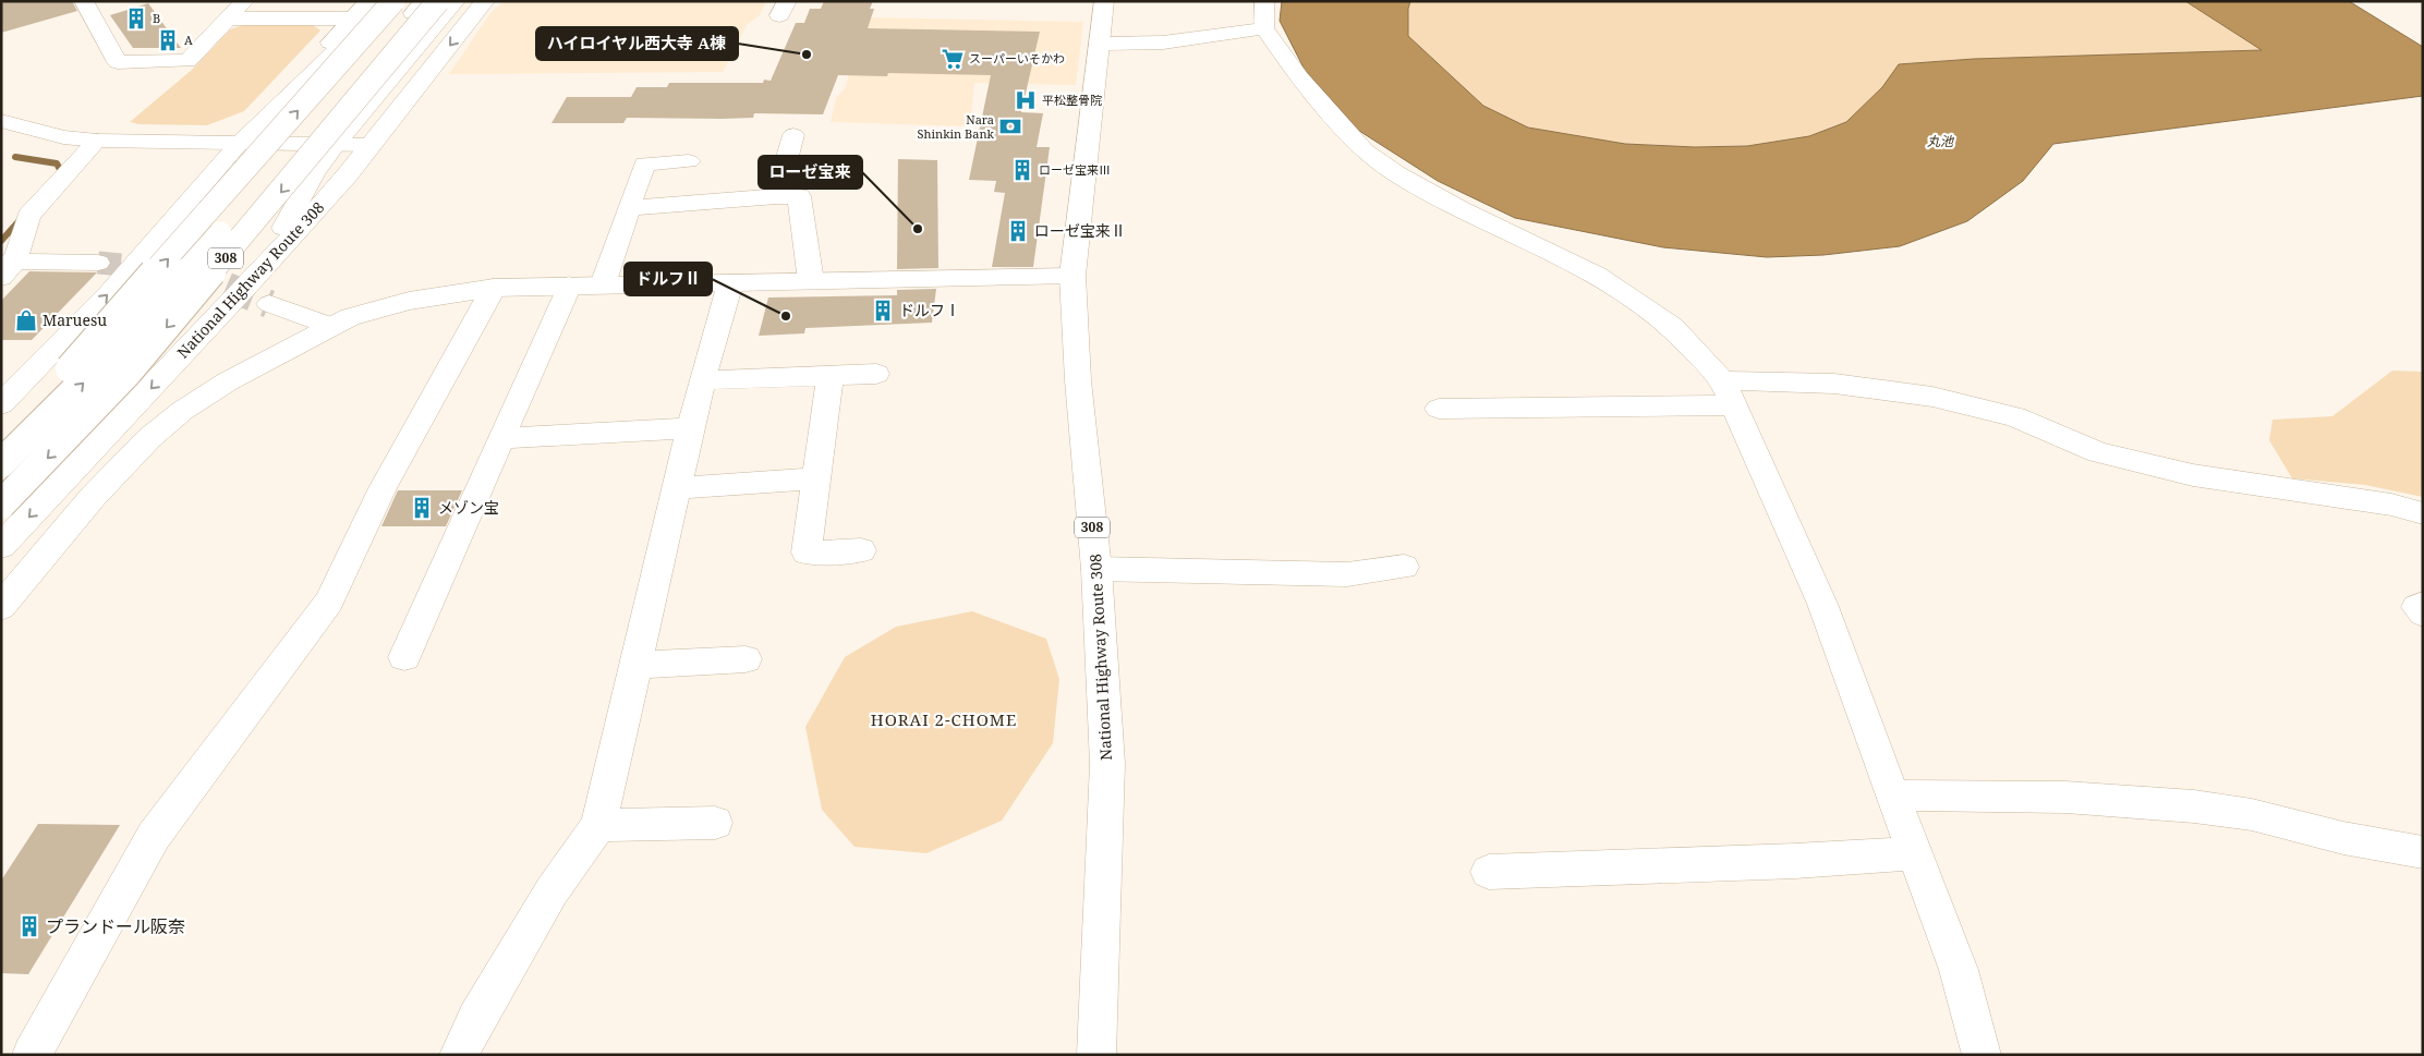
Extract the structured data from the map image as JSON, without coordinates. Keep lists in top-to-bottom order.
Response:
{
  "streets": {
    "main road": ["308", "National Highway Route 308"]
  },
  "districts": ["HORAI 2-CHOME"],
  "water": ["丸池"],
  "places": {
    "building": [
      "B",
      "A",
      "ローゼ宝来Ⅲ",
      "ローゼ宝来Ⅱ",
      "ドルフⅠ",
      "メゾン宝",
      "プランドール阪奈"
    ],
    "other": ["ハイロイヤル西大寺 A棟", "ローゼ宝来", "ドルフⅡ"],
    "supermarket": ["スーパーいそかわ"],
    "hospital": ["平松整骨院"],
    "bank": ["Nara Shinkin Bank"],
    "shop": ["Maruesu"]
  }
}
